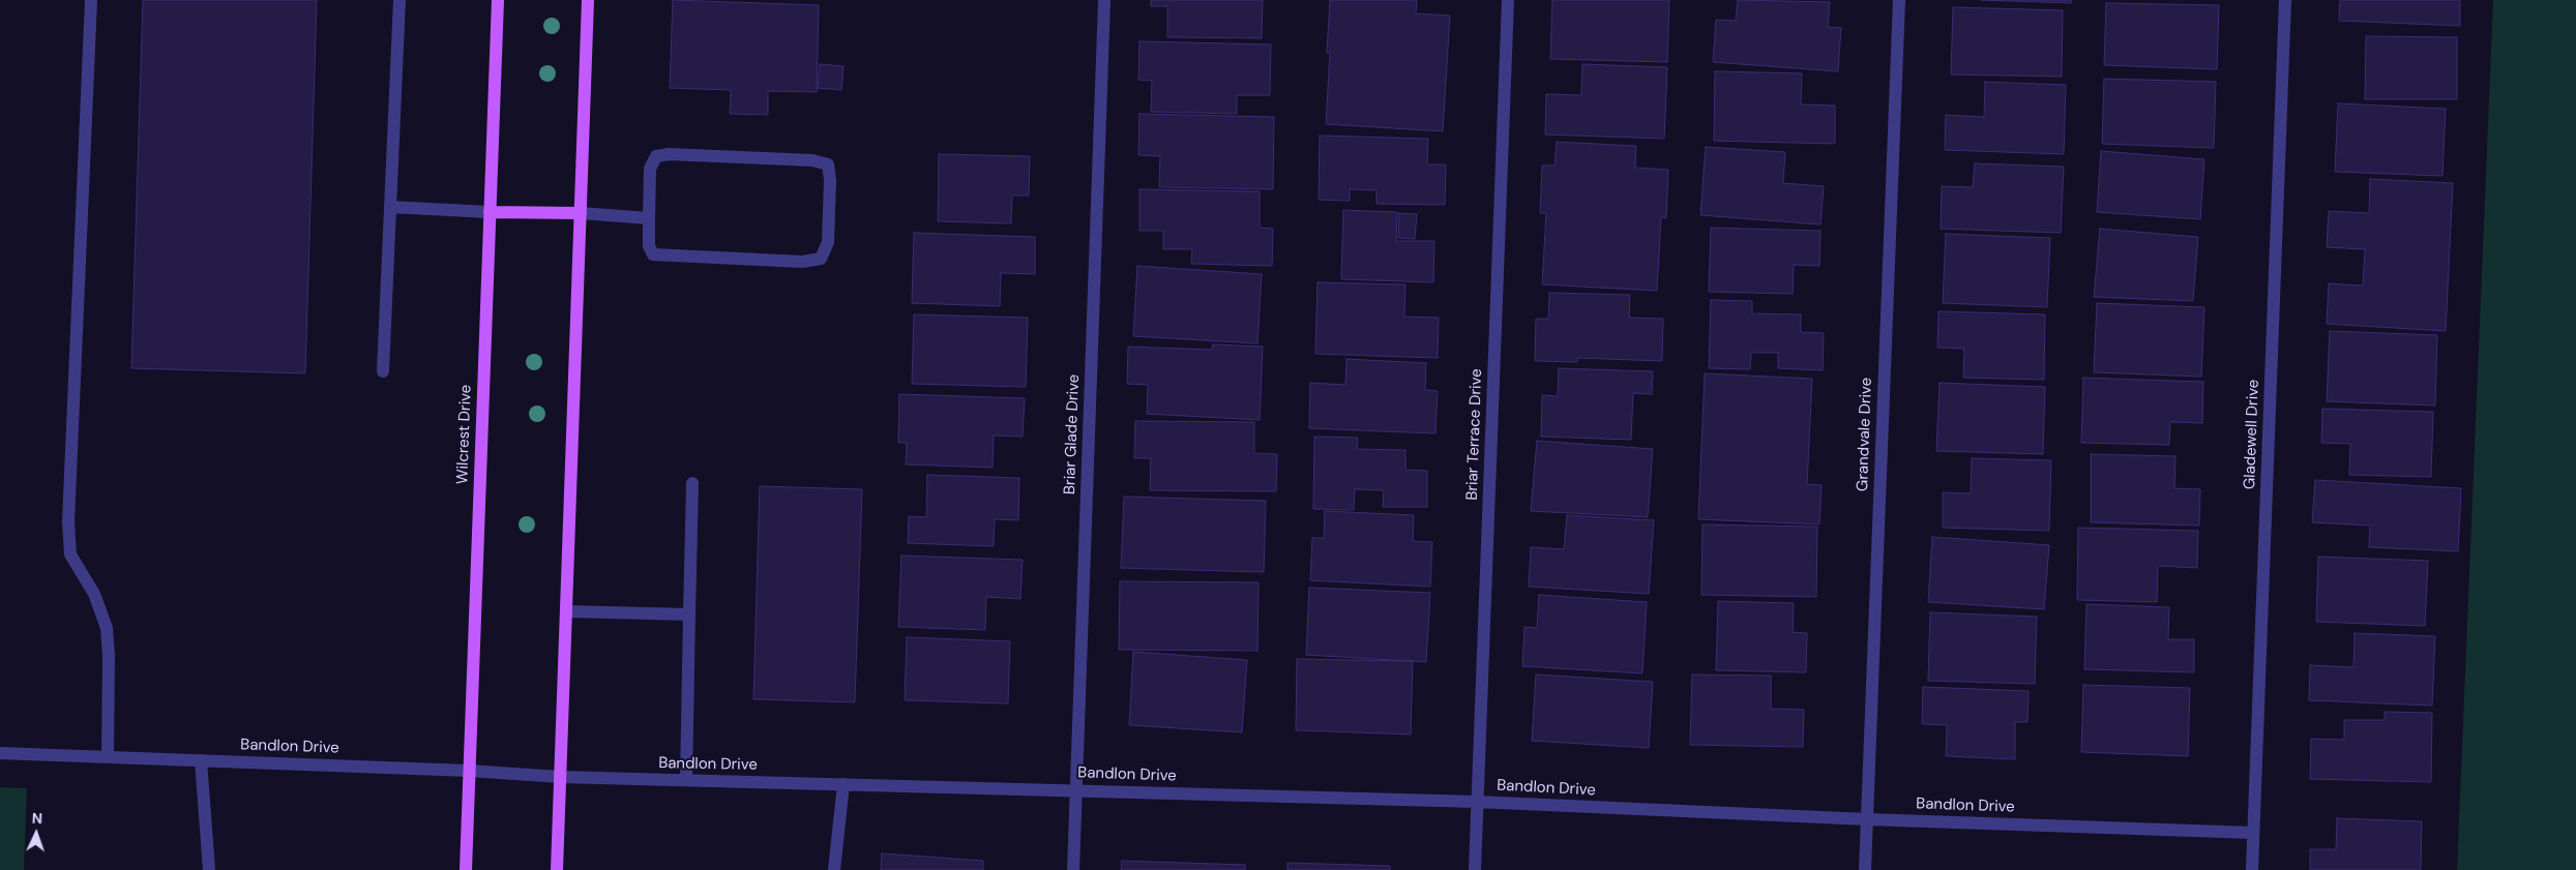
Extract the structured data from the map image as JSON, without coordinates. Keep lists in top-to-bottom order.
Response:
{
  "streets": {
    "main road": ["Wilcrest Drive"],
    "street": [
      "Briar Glade Drive",
      "Briar Terrace Drive",
      "Grandvale Drive",
      "Gladewell Drive",
      "Bandlon Drive"
    ]
  },
  "crossings": [
    ["Wilcrest Drive", "Bandlon Drive"],
    ["Briar Glade Drive", "Bandlon Drive"],
    ["Briar Terrace Drive", "Bandlon Drive"],
    ["Grandvale Drive", "Bandlon Drive"],
    ["Gladewell Drive", "Bandlon Drive"]
  ],
  "north": "top"
}
